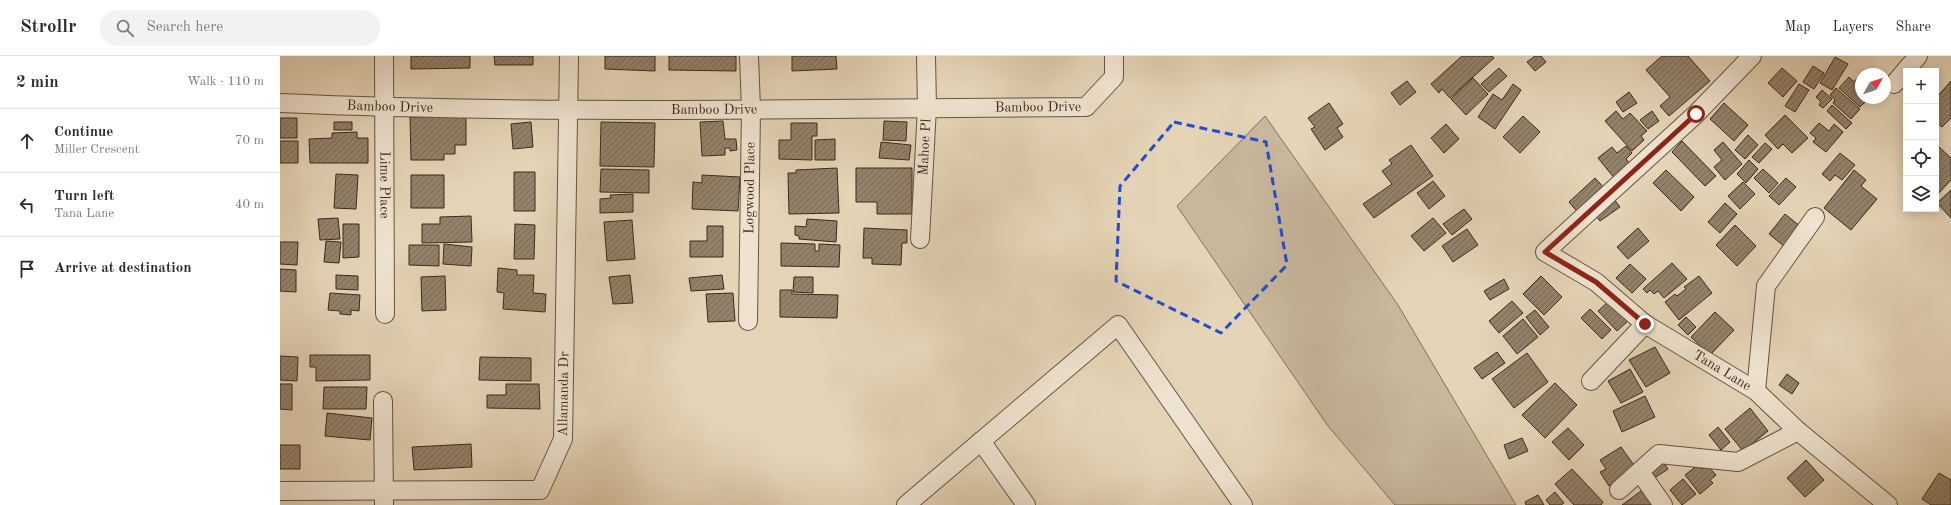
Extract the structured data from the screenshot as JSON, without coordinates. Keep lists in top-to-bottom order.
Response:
{
  "streets": {
    "street": [
      "Bamboo Drive",
      "Mahoe Pl",
      "Lime Place",
      "Logwood Place",
      "Tana Lane",
      "Allamanda Dr"
    ]
  },
  "crossings": [
    ["Bamboo Drive", "Mahoe Pl"],
    ["Bamboo Drive", "Lime Place"],
    ["Bamboo Drive", "Logwood Place"],
    ["Bamboo Drive", "Allamanda Dr"]
  ],
  "north": "top right",
  "page": {
    "header": "Strollr",
    "search": "Search here",
    "nav": ["Map", "Layers", "Share"],
    "heading": ["2 min", "Walk · 110 m"],
    "map_buttons": ["+", "−"],
    "list": [
      ["Continue", "Miller Crescent", "70 m"],
      ["Turn left", "Tana Lane", "40 m"],
      "Arrive at destination"
    ]
  }
}
